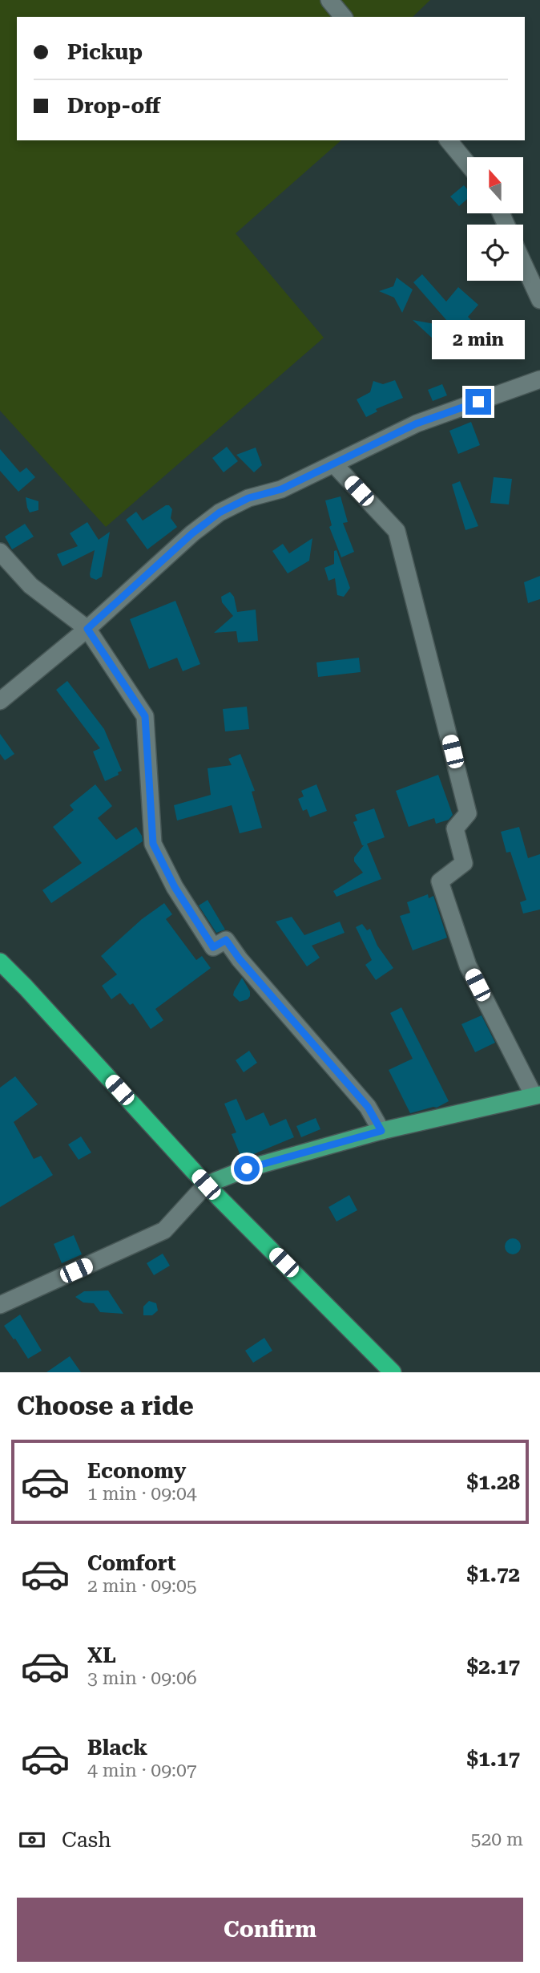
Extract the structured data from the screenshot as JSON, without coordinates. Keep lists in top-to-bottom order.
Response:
{
  "north": "top",
  "page": {
    "banner": ["Pickup", "Drop-off"],
    "bubble": "2 min",
    "heading": "Choose a ride",
    "list": [
      {
        "name": "Economy",
        "note": "1 min · 09:04",
        "value": "$1.28"
      },
      {
        "name": "Comfort",
        "note": "2 min · 09:05",
        "value": "$1.72"
      },
      {
        "name": "XL",
        "note": "3 min · 09:06",
        "value": "$2.17"
      },
      {
        "name": "Black",
        "note": "4 min · 09:07",
        "value": "$1.17"
      }
    ],
    "pay": ["Cash", "520 m"],
    "buttons": "Confirm"
  }
}
